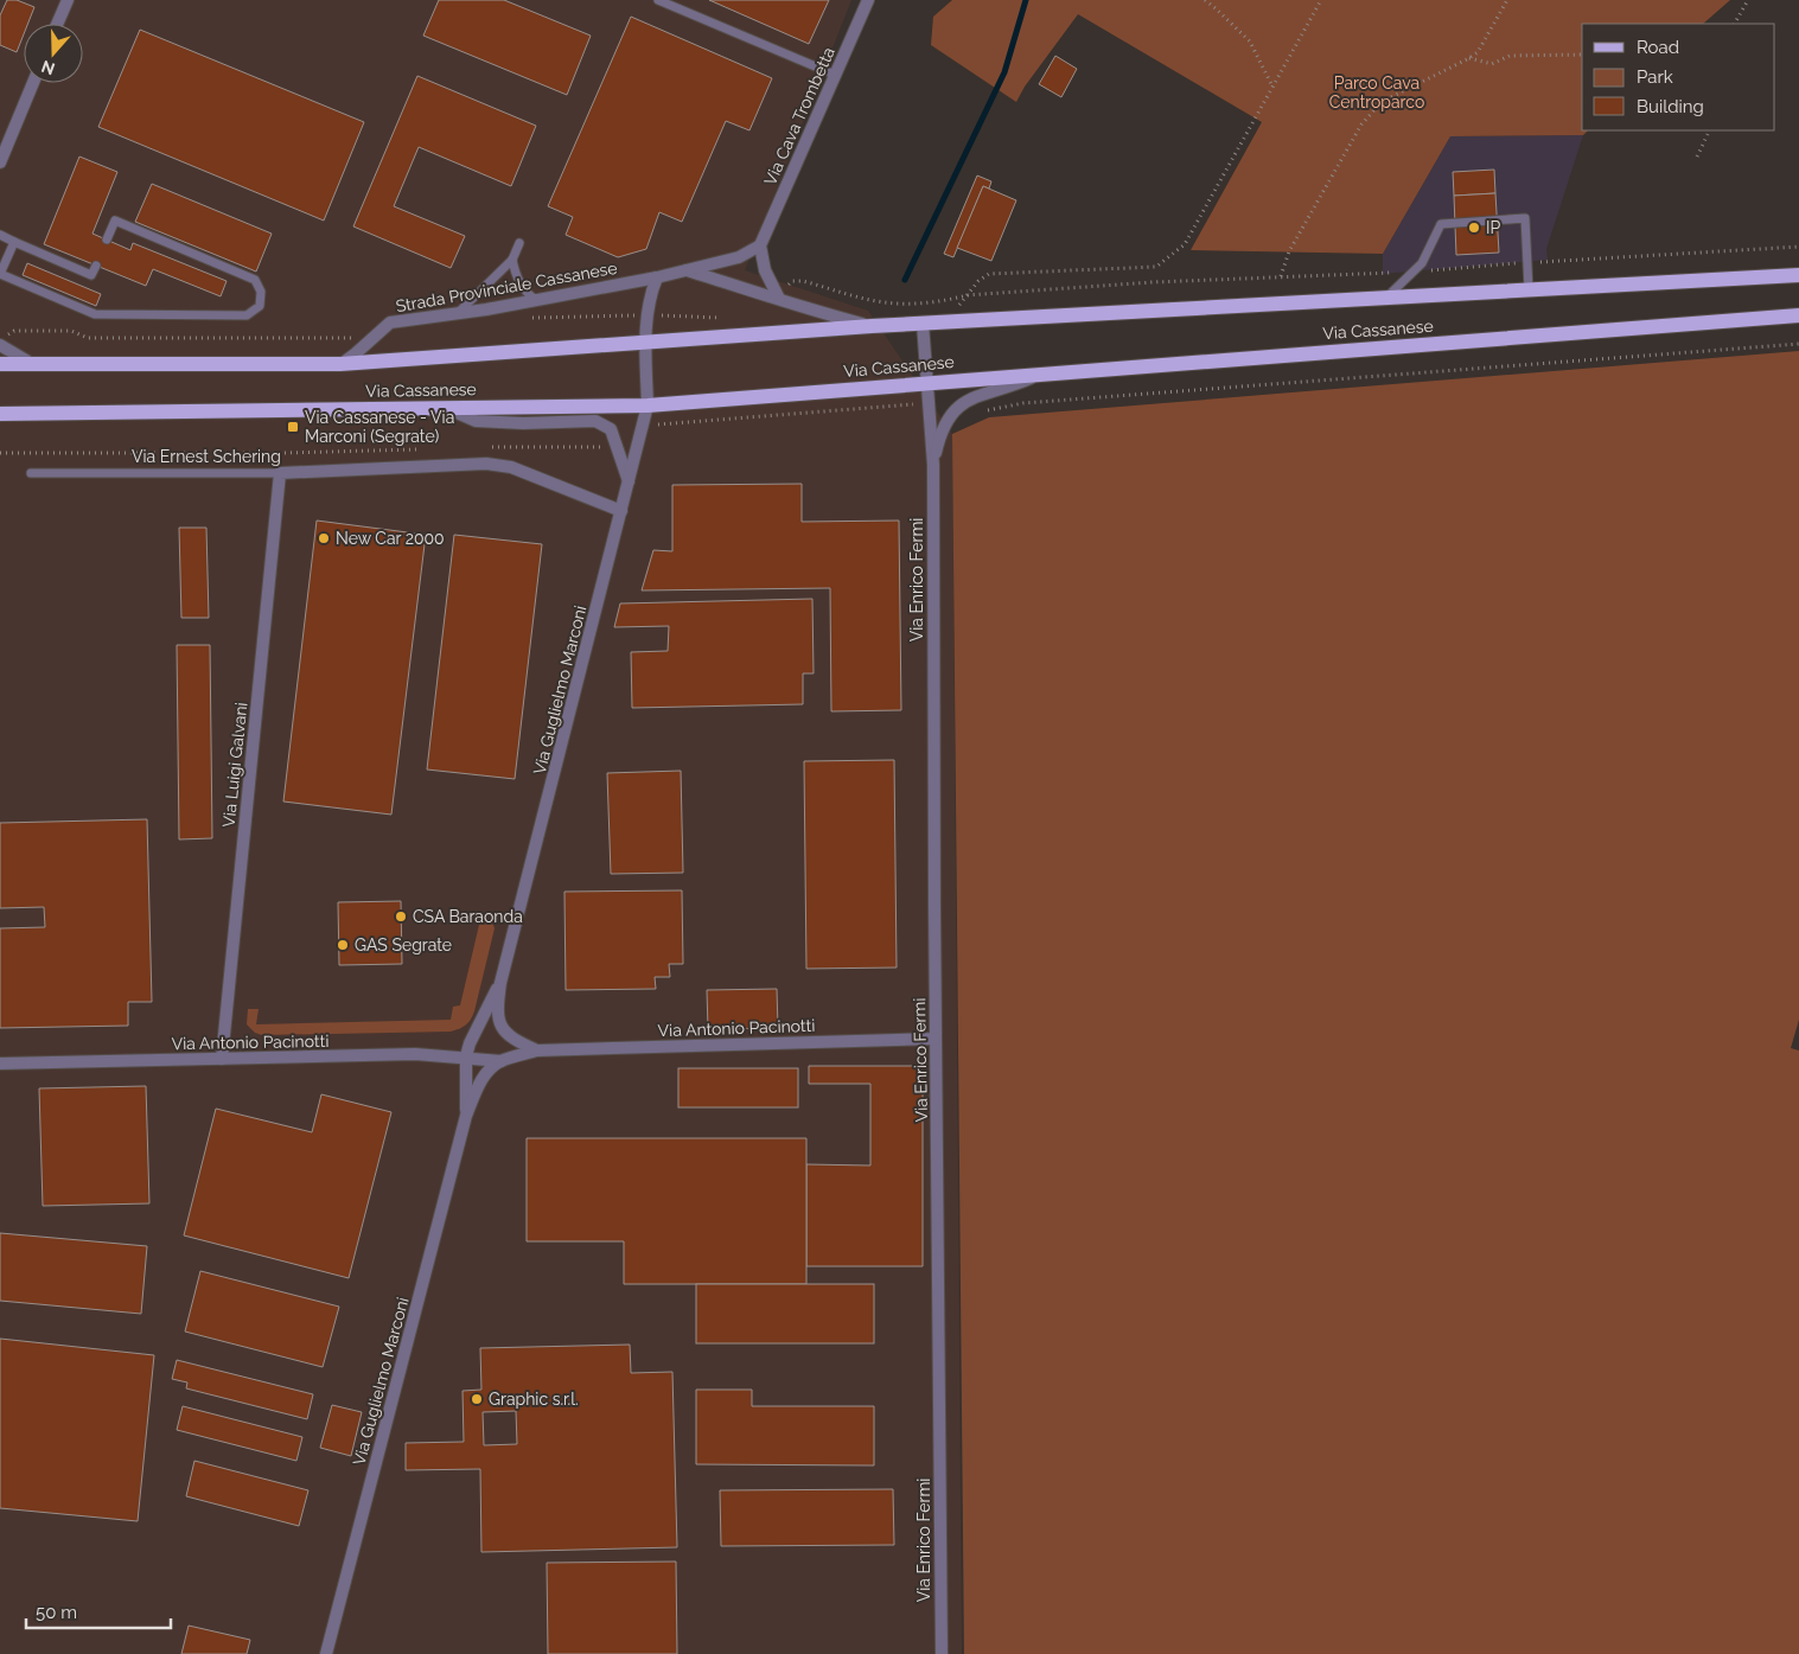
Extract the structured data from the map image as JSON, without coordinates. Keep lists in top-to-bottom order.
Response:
{
  "streets": {
    "main road": ["Via Cassanese"],
    "street": [
      "Via Cava Trombetta",
      "Strada Provinciale Cassanese",
      "Via Ernest Schering",
      "Via Enrico Fermi",
      "Via Guglielmo Marconi",
      "Via Luigi Galvani",
      "Via Antonio Pacinotti"
    ]
  },
  "crossings": [
    ["Strada Provinciale Cassanese", "Via Cassanese"],
    ["Via Cassanese", "Via Enrico Fermi"],
    ["Via Cassanese", "Via Guglielmo Marconi"],
    ["Via Ernest Schering", "Via Guglielmo Marconi"],
    ["Via Ernest Schering", "Via Luigi Galvani"],
    ["Via Enrico Fermi", "Via Antonio Pacinotti"],
    ["Via Guglielmo Marconi", "Via Antonio Pacinotti"],
    ["Via Luigi Galvani", "Via Antonio Pacinotti"]
  ],
  "parks": ["Parco Cava Centroparco"],
  "places": {
    "other": [
      "IP",
      "New Car 2000",
      "CSA Baraonda",
      "GAS Segrate",
      "Graphic s.r.l."
    ],
    "transit": ["Via Cassanese - Via Marconi (Segrate)"]
  },
  "legend": ["Road", "Park", "Building"],
  "scale_bar": "50 m",
  "north": "bottom"
}
